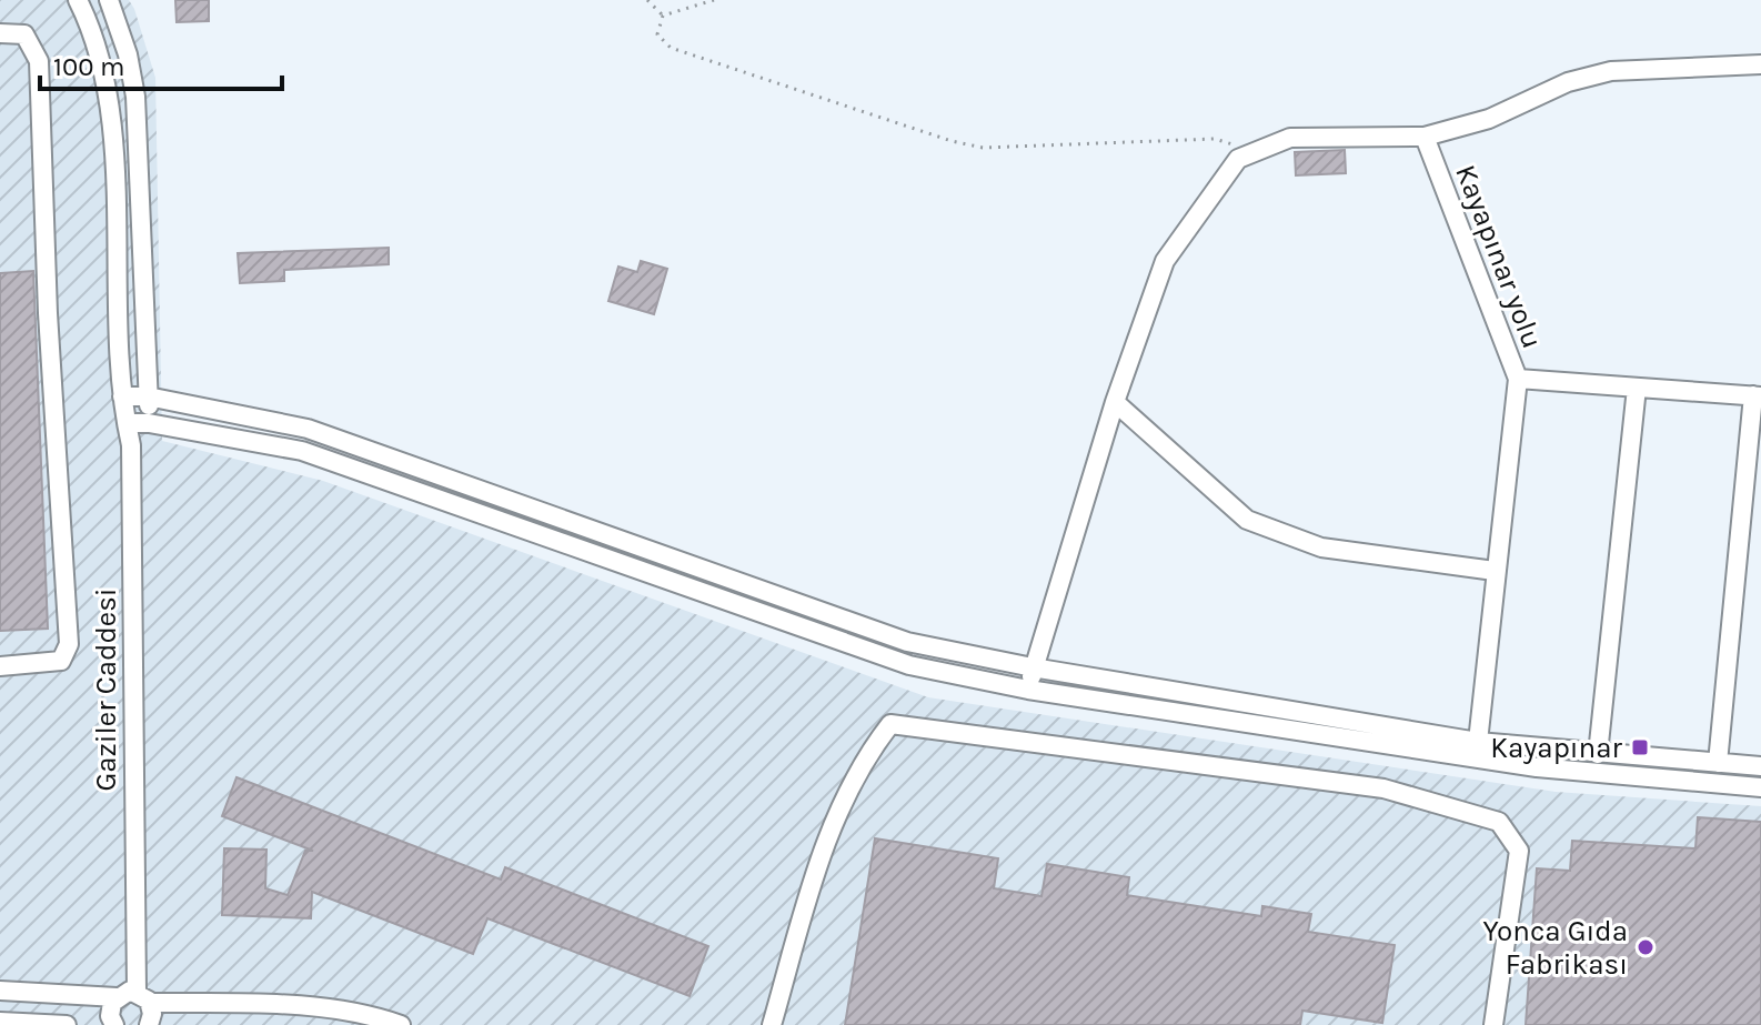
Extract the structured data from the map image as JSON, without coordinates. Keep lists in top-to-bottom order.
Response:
{
  "streets": {
    "street": ["Kayapınar yolu", "Gaziler Caddesi"]
  },
  "places": {
    "transit": ["Kayapınar"],
    "other": ["Yonca Gıda Fabrikası"]
  },
  "scale_bar": "100 m"
}
